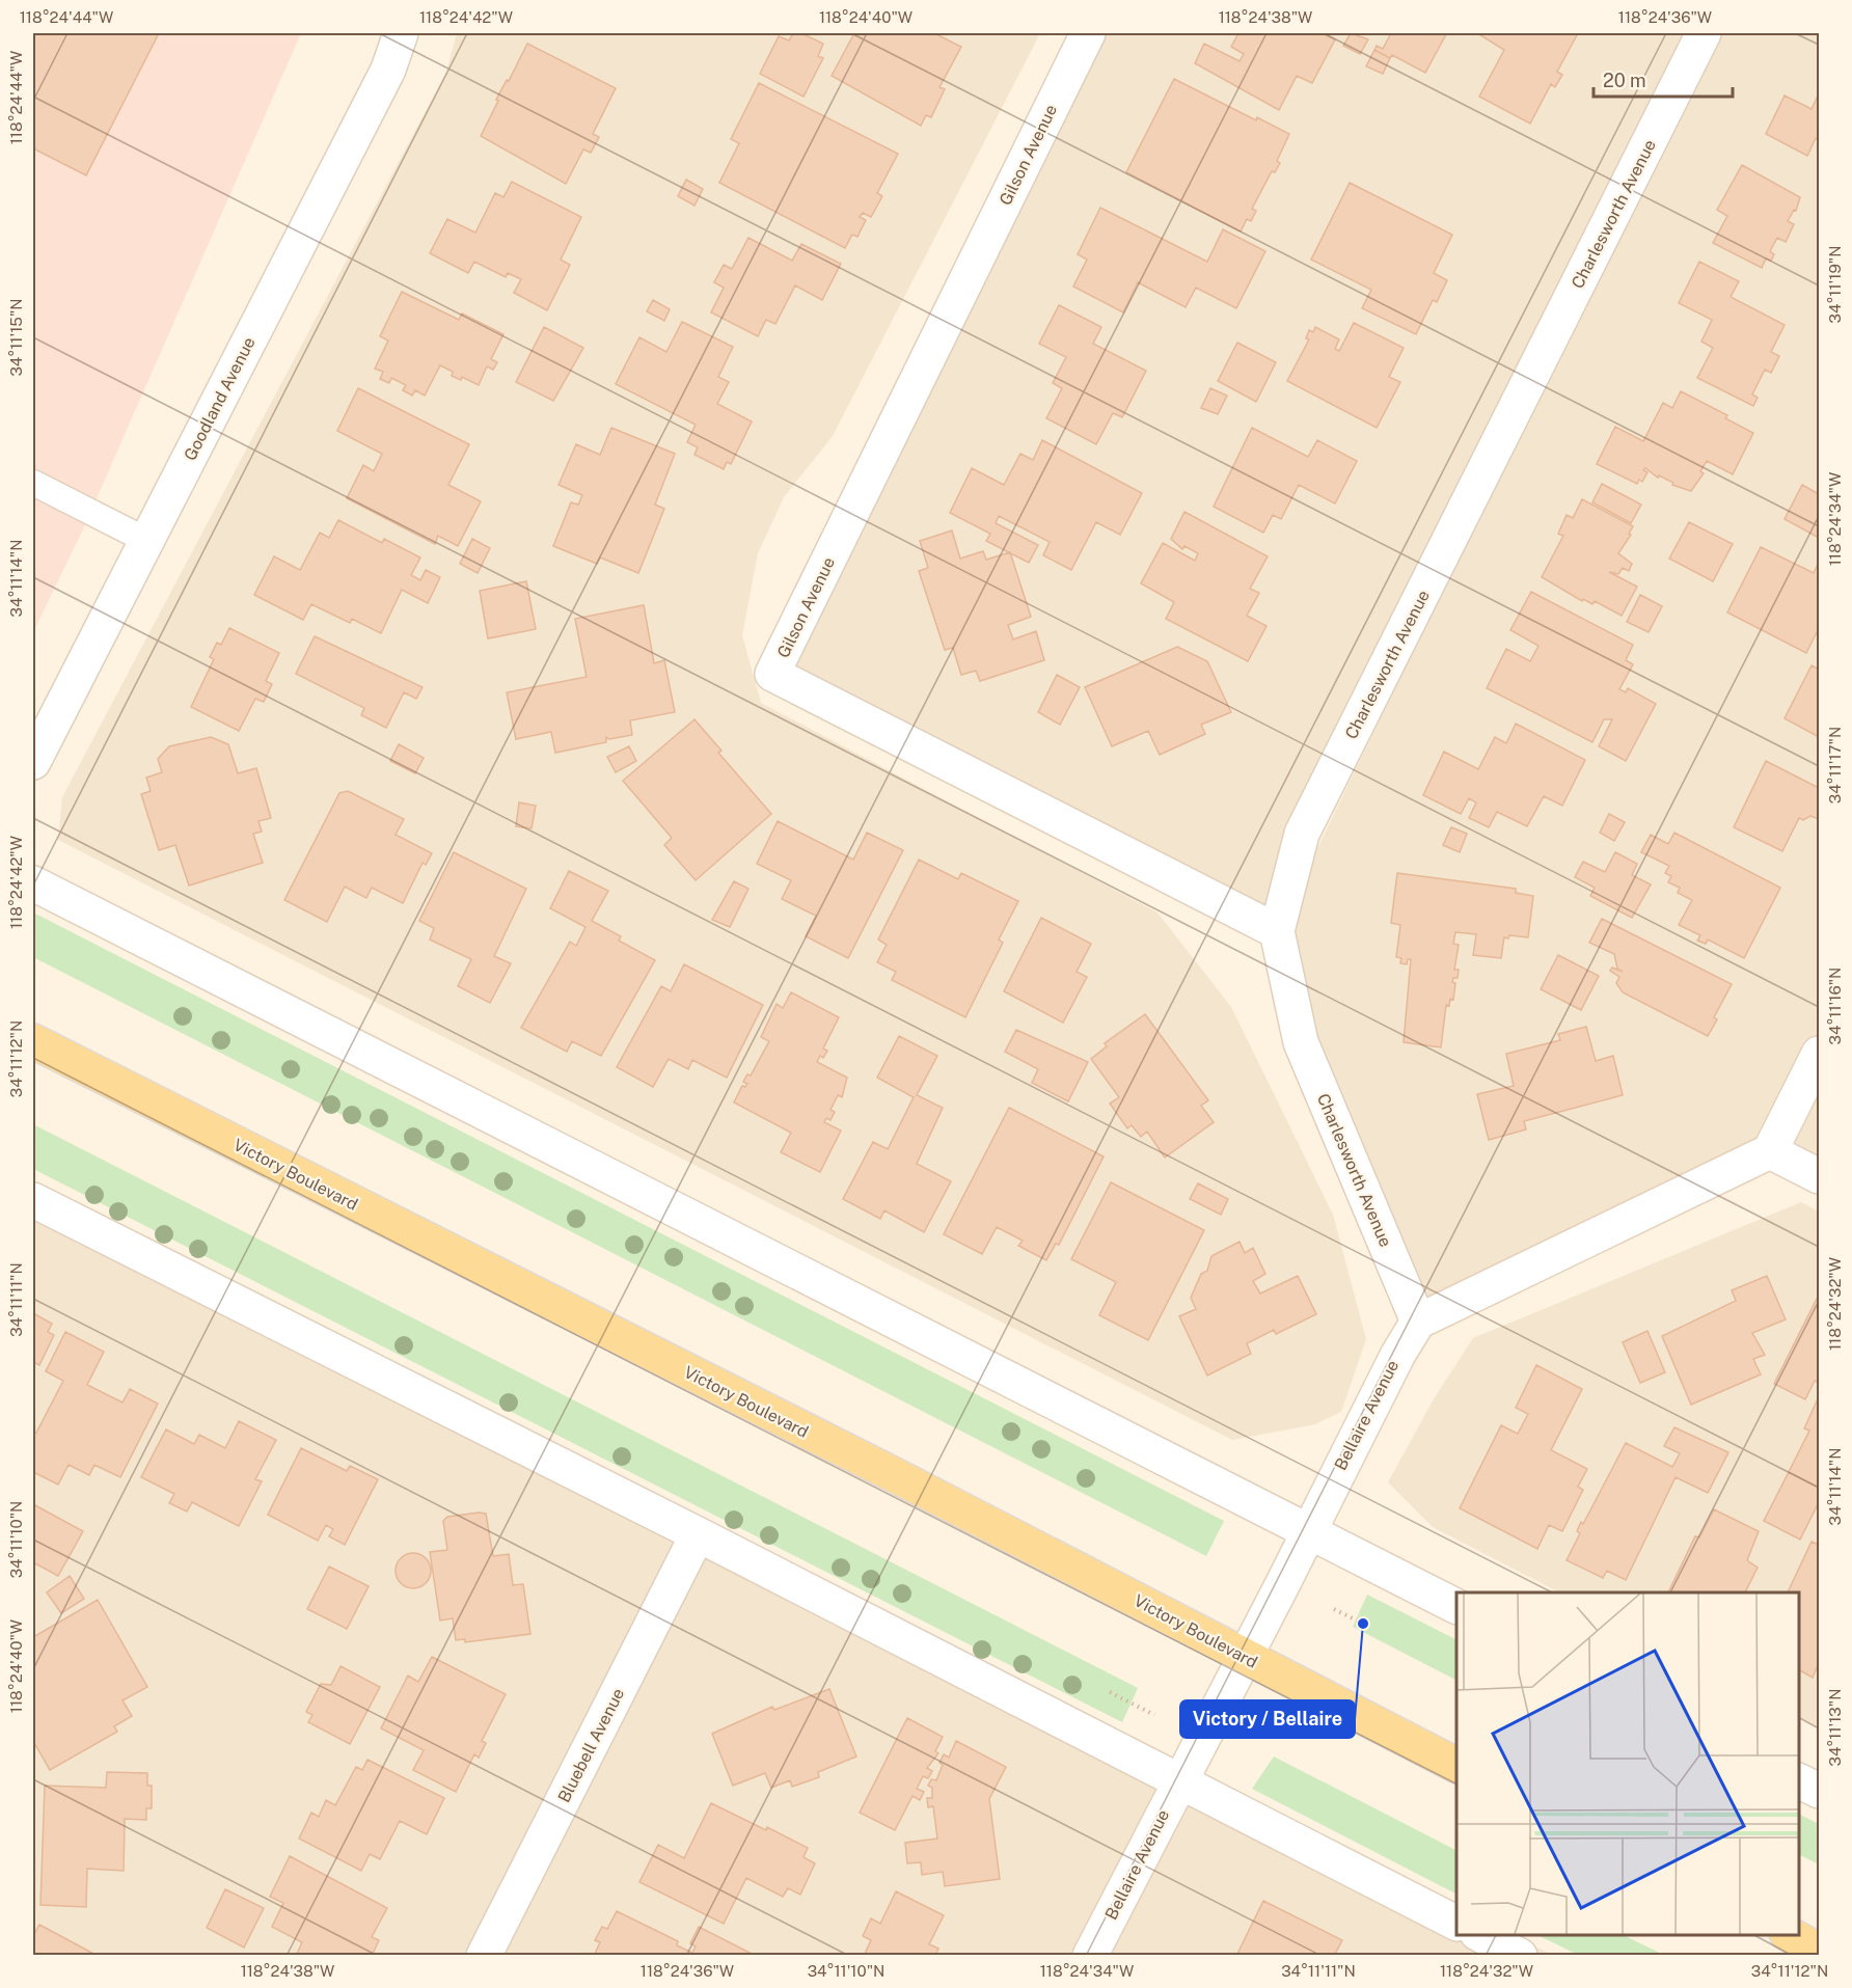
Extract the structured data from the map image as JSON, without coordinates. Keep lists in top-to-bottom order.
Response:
{
  "streets": {
    "main road": ["Victory Boulevard"],
    "street": [
      "Gilson Avenue",
      "Charlesworth Avenue",
      "Goodland Avenue",
      "Bellaire Avenue",
      "Bluebell Avenue"
    ]
  },
  "crossings": [
    ["Gilson Avenue", "Charlesworth Avenue"],
    ["Charlesworth Avenue", "Bellaire Avenue"],
    ["Victory Boulevard", "Bellaire Avenue"]
  ],
  "places": ["Victory / Bellaire"],
  "scale_bar": "20 m",
  "coordinates": [
    "118°24'44\"W",
    "118°24'42\"W",
    "118°24'40\"W",
    "118°24'38\"W",
    "118°24'36\"W",
    "34°11'19\"N",
    "34°11'15\"N",
    "118°24'34\"W",
    "34°11'14\"N",
    "34°11'17\"N",
    "34°11'16\"N",
    "34°11'12\"N",
    "34°11'11\"N",
    "118°24'32\"W",
    "34°11'10\"N",
    "34°11'13\"N"
  ]
}
